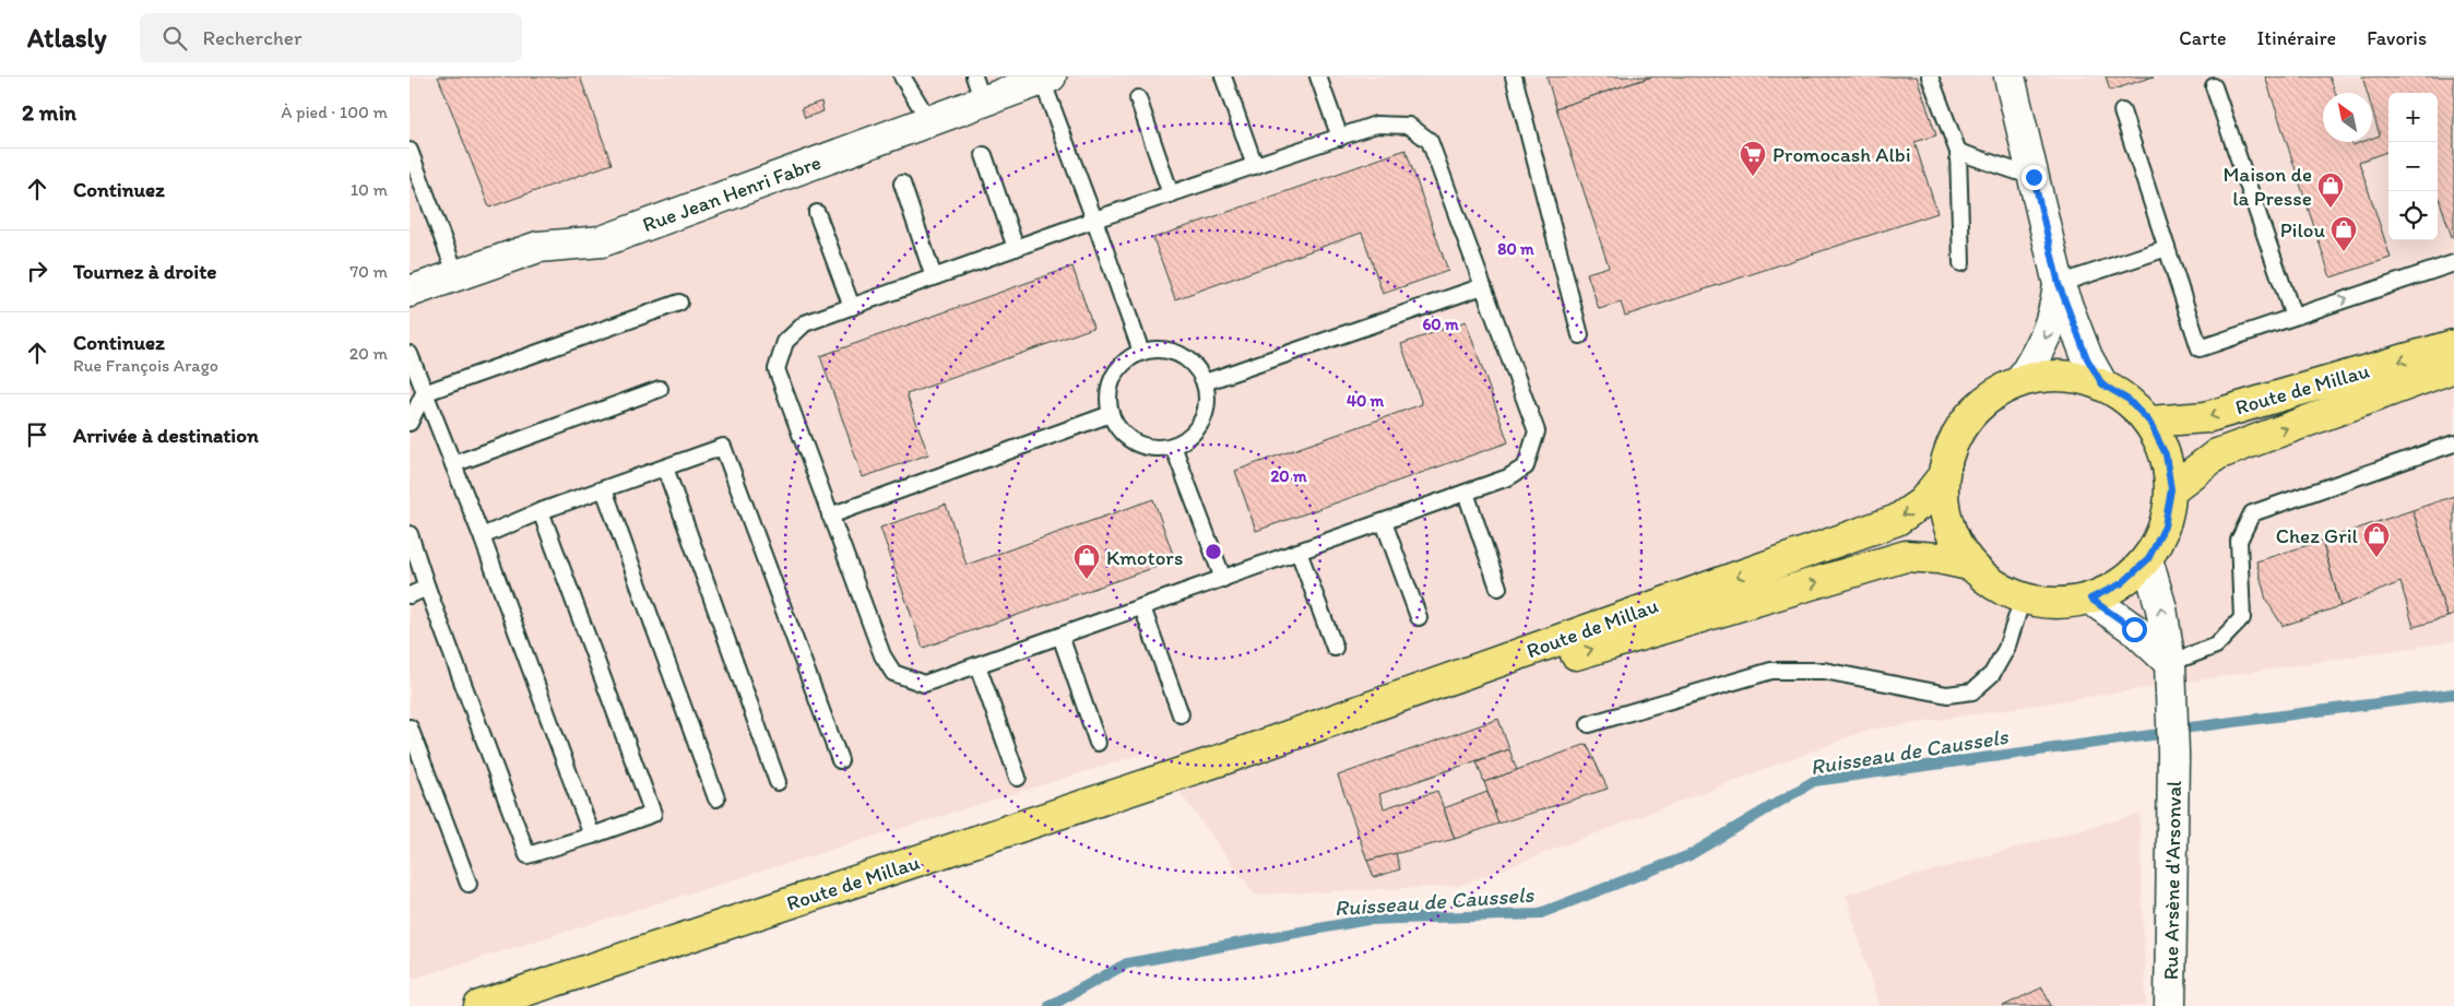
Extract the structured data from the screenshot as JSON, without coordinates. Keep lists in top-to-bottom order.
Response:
{
  "streets": {
    "main road": ["Route de Millau"],
    "street": ["Rue Jean Henri Fabre", "Rue Arsène d'Arsonval"]
  },
  "water": ["Ruisseau de Caussels"],
  "places": {
    "supermarket": ["Promocash Albi"],
    "shop": [
      "Maison de la Presse",
      "Pilou",
      "Chez Gril",
      "Kmotors"
    ]
  },
  "north": "top left",
  "page": {
    "header": "Atlasly",
    "search": "Rechercher",
    "nav": ["Carte", "Itinéraire", "Favoris"],
    "heading": ["2 min", "À pied · 100 m"],
    "map_buttons": ["+", "−"],
    "list": [
      ["Continuez", "10 m"],
      ["Tournez à droite", "70 m"],
      ["Continuez", "Rue François Arago", "20 m"],
      "Arrivée à destination"
    ]
  },
  "rings": [
    "80 m",
    "60 m",
    "40 m",
    "20 m"
  ]
}
